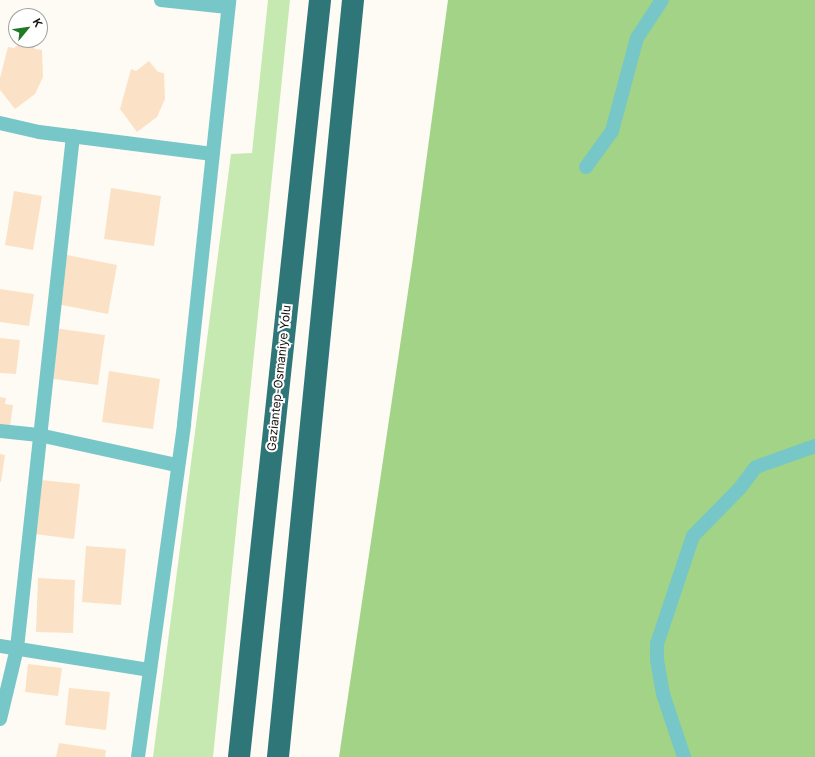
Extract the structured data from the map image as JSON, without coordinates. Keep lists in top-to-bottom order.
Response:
{
  "streets": {
    "highway": ["Gaziantep-Osmaniye Yolu"]
  },
  "north": "top right"
}
